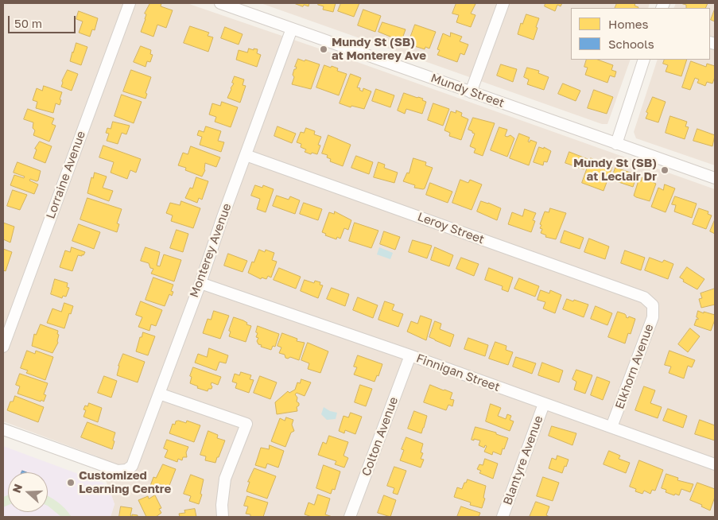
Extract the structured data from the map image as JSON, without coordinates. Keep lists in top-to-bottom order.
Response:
{
  "streets": {
    "street": [
      "Mundy Street",
      "Lorraine Avenue",
      "Leroy Street",
      "Monterey Avenue",
      "Elkhorn Avenue",
      "Finnigan Street",
      "Colton Avenue",
      "Blantyre Avenue"
    ]
  },
  "crossings": [
    ["Mundy Street", "Monterey Avenue"],
    ["Leroy Street", "Monterey Avenue"],
    ["Leroy Street", "Elkhorn Avenue"],
    ["Monterey Avenue", "Finnigan Street"],
    ["Elkhorn Avenue", "Finnigan Street"],
    ["Finnigan Street", "Colton Avenue"],
    ["Finnigan Street", "Blantyre Avenue"]
  ],
  "places": ["Mundy St (SB) at Monterey Ave", "Mundy St (SB) at Leclair Dr", "Customized Learning Centre"],
  "legend": ["Homes", "Schools"],
  "scale_bar": "50 m",
  "north": "left"
}
